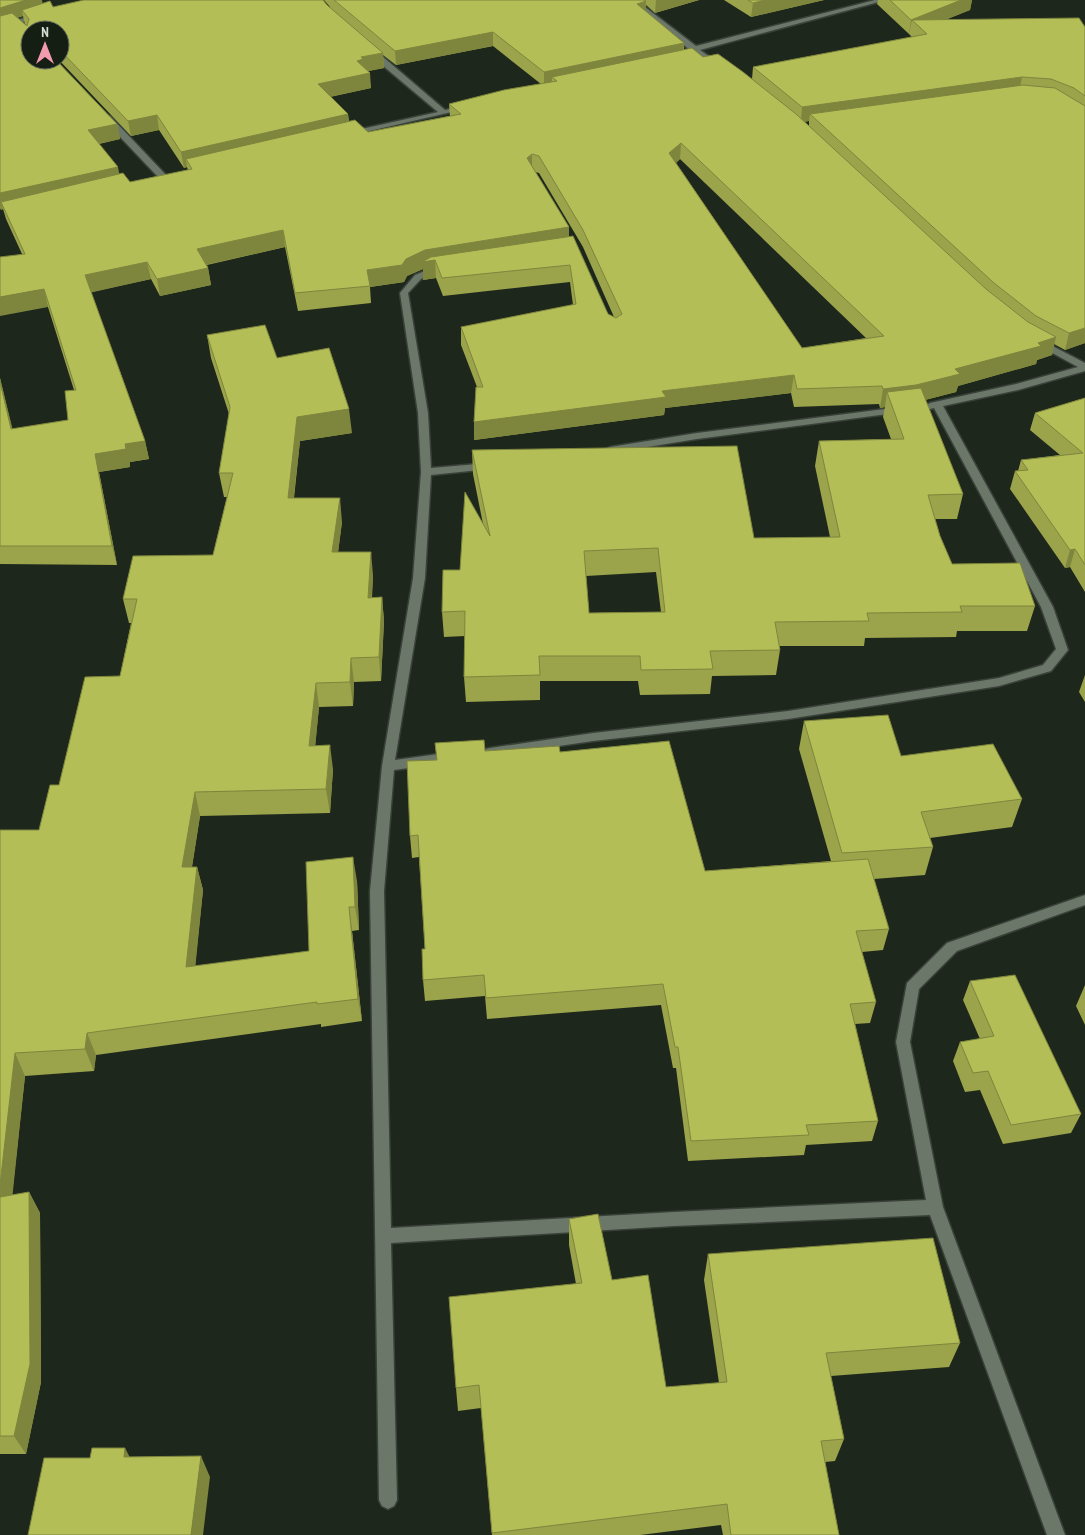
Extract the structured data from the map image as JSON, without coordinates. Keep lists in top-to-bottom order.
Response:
{
  "north": "top"
}
